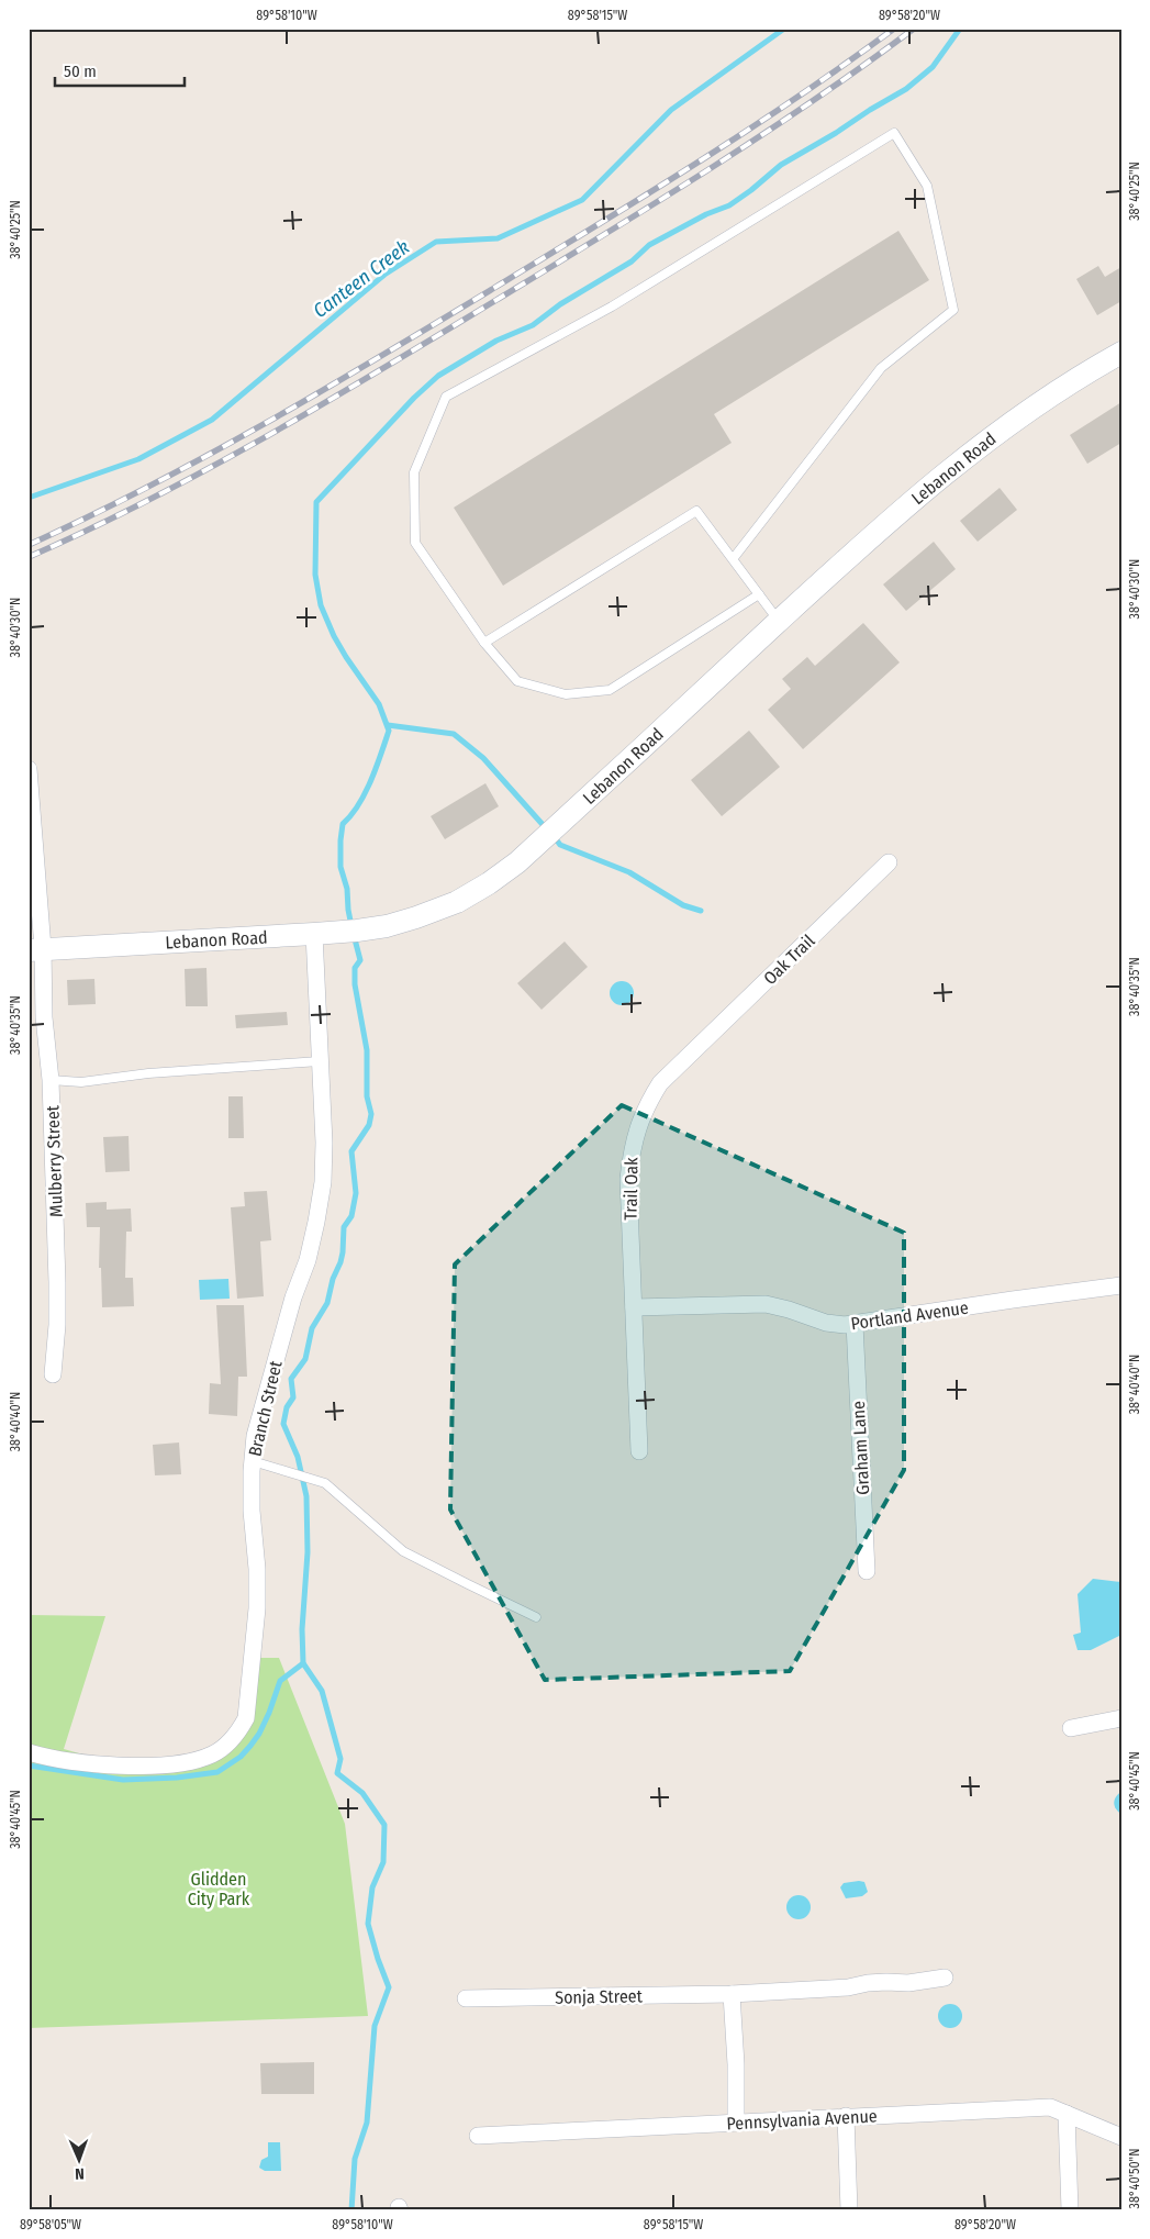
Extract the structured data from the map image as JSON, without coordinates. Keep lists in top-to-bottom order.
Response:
{
  "streets": {
    "street": [
      "Lebanon Road",
      "Oak Trail",
      "Mulberry Street",
      "Trail Oak",
      "Portland Avenue",
      "Branch Street",
      "Graham Lane",
      "Sonja Street",
      "Pennsylvania Avenue"
    ]
  },
  "crossings": [
    ["Lebanon Road", "Mulberry Street"],
    ["Lebanon Road", "Branch Street"],
    ["Oak Trail", "Trail Oak"],
    ["Trail Oak", "Portland Avenue"],
    ["Portland Avenue", "Graham Lane"]
  ],
  "water": ["Canteen Creek"],
  "parks": ["Glidden City Park"],
  "scale_bar": "50 m",
  "north": "bottom",
  "coordinates": [
    "89°58'10\"W",
    "89°58'15\"W",
    "89°58'20\"W",
    "38°40'25\"N",
    "38°40'30\"N",
    "38°40'35\"N",
    "38°40'40\"N",
    "38°40'45\"N",
    "38°40'50\"N",
    "89°58'05\"W"
  ]
}
